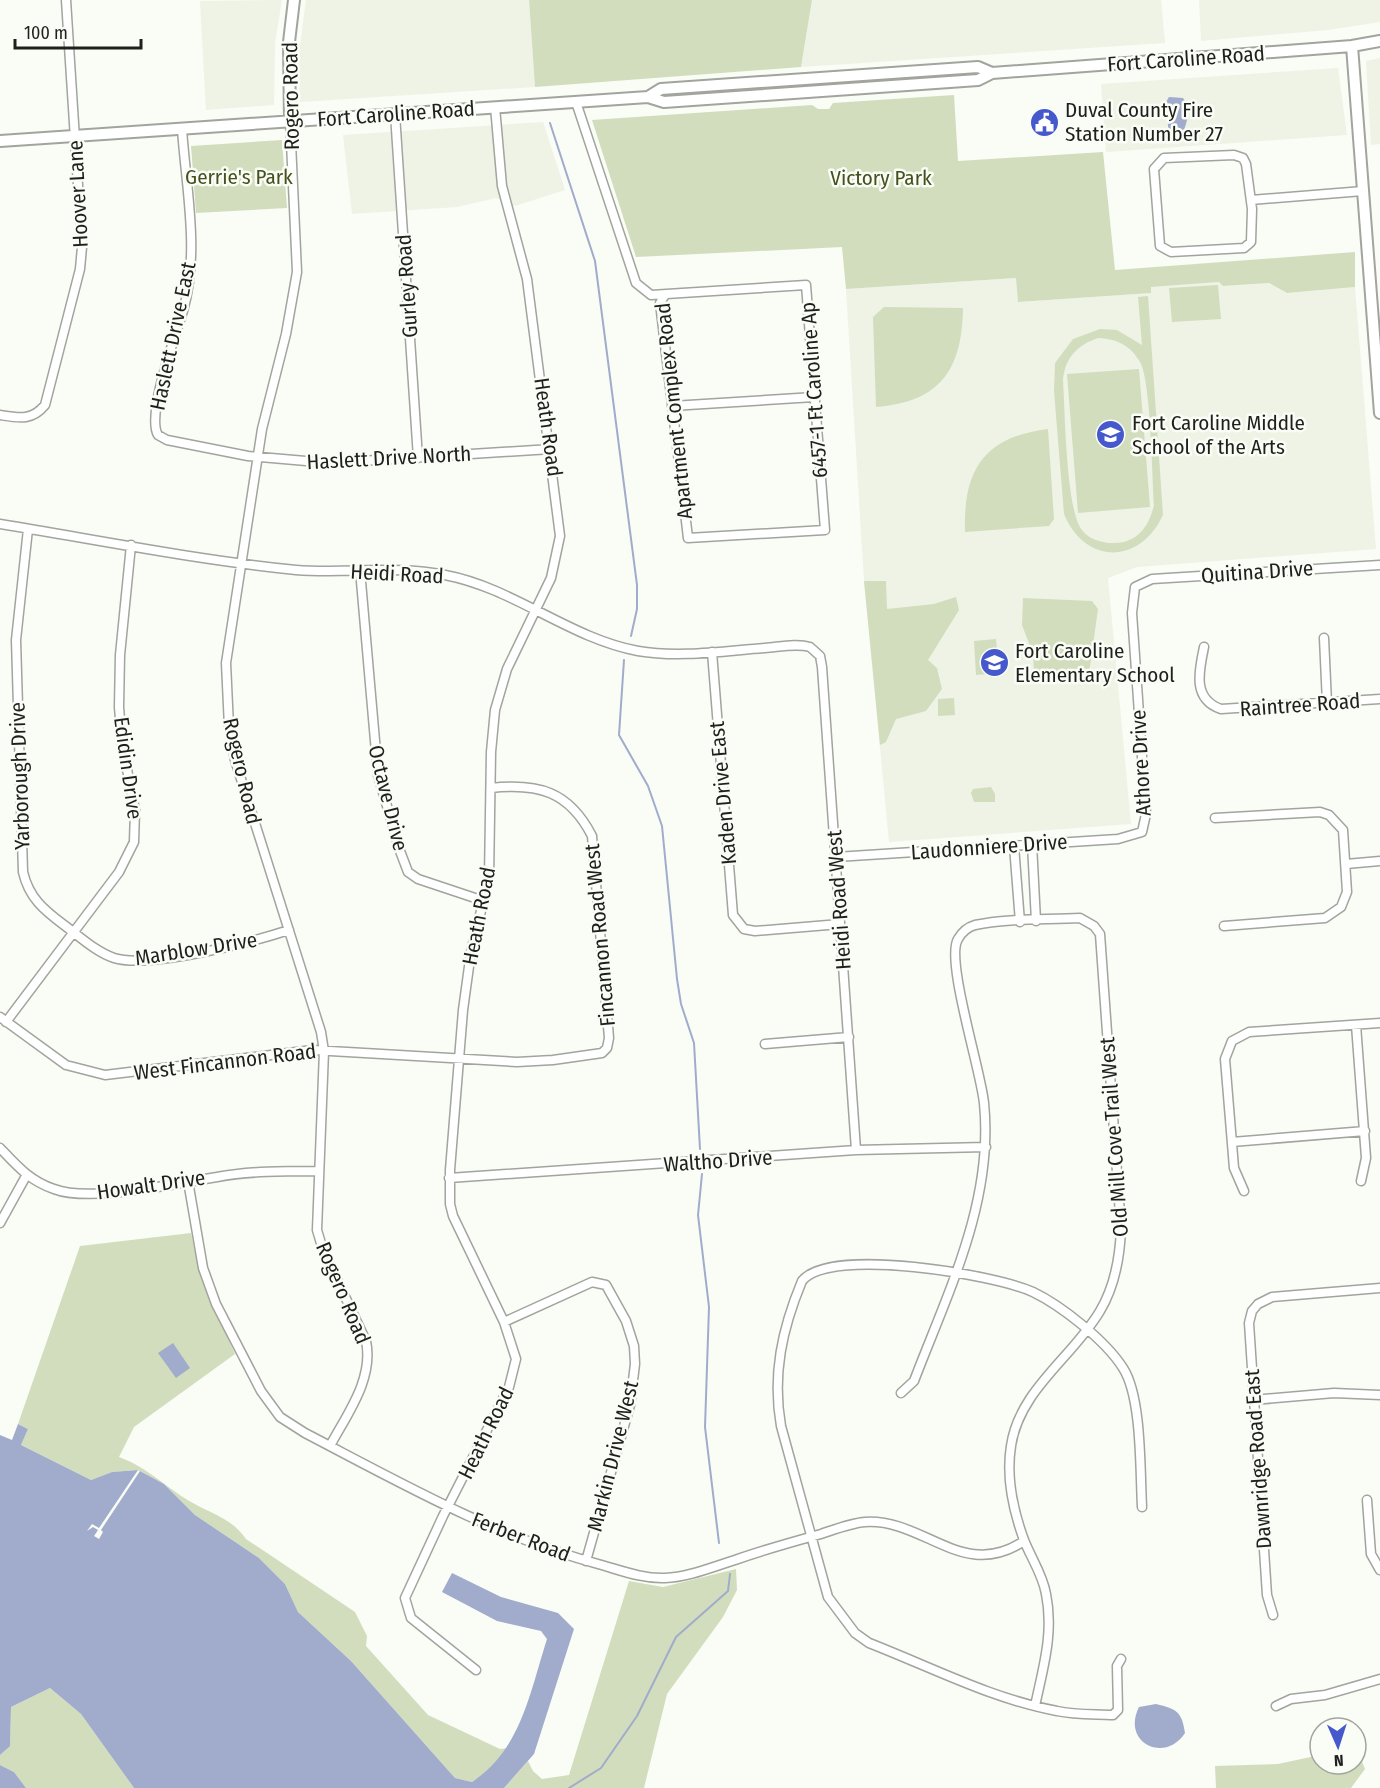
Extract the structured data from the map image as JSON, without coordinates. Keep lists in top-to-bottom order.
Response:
{
  "streets": {
    "street": [
      "Fort Caroline Road",
      "Rogero Road",
      "Hoover Lane",
      "Gurley Road",
      "Haslett Drive East",
      "6457-1 Ft Caroline Ap",
      "Apartment Complex Road",
      "Heath Road",
      "Haslett Drive North",
      "Quitina Drive",
      "Heidi Road",
      "Raintree Road",
      "Athore Drive",
      "Edidin Drive",
      "Yarborough Drive",
      "Kaden Drive East",
      "Octave Drive",
      "Laudonniere Drive",
      "Heidi Road West",
      "Fincannon Road West",
      "Marblow Drive",
      "West Fincannon Road",
      "Old Mill Cove Trail West",
      "Waltho Drive",
      "Howalt Drive",
      "Markin Drive West",
      "Dawnridge Road East",
      "Ferber Road"
    ]
  },
  "crossings": [
    ["Fort Caroline Road", "Rogero Road"],
    ["Fort Caroline Road", "Hoover Lane"],
    ["Fort Caroline Road", "Gurley Road"],
    ["Fort Caroline Road", "Haslett Drive East"],
    ["Fort Caroline Road", "Apartment Complex Road"],
    ["Fort Caroline Road", "Heath Road"],
    ["Rogero Road", "Haslett Drive North"],
    ["Rogero Road", "Heidi Road"],
    ["Rogero Road", "Marblow Drive"],
    ["Rogero Road", "West Fincannon Road"],
    ["Rogero Road", "Howalt Drive"],
    ["Rogero Road", "Ferber Road"],
    ["Gurley Road", "Haslett Drive North"],
    ["Haslett Drive East", "Haslett Drive North"],
    ["6457-1 Ft Caroline Ap", "Apartment Complex Road"],
    ["Heath Road", "Haslett Drive North"],
    ["Heath Road", "Heidi Road"],
    ["Heath Road", "Octave Drive"],
    ["Heath Road", "Fincannon Road West"],
    ["Heath Road", "West Fincannon Road"],
    ["Heath Road", "Waltho Drive"],
    ["Heath Road", "Markin Drive West"],
    ["Heath Road", "Ferber Road"],
    ["Quitina Drive", "Athore Drive"],
    ["Heidi Road", "Edidin Drive"],
    ["Heidi Road", "Yarborough Drive"],
    ["Heidi Road", "Kaden Drive East"],
    ["Heidi Road", "Octave Drive"],
    ["Heidi Road", "Heidi Road West"],
    ["Athore Drive", "Laudonniere Drive"],
    ["Edidin Drive", "Yarborough Drive"],
    ["Edidin Drive", "Marblow Drive"],
    ["Edidin Drive", "West Fincannon Road"],
    ["Yarborough Drive", "Marblow Drive"],
    ["Kaden Drive East", "Heidi Road West"],
    ["Laudonniere Drive", "Heidi Road West"],
    ["Heidi Road West", "Waltho Drive"],
    ["Fincannon Road West", "West Fincannon Road"],
    ["Old Mill Cove Trail West", "Ferber Road"],
    ["Howalt Drive", "Ferber Road"],
    ["Markin Drive West", "Ferber Road"]
  ],
  "parks": ["Gerrie's Park", "Victory Park"],
  "places": {
    "public building": ["Duval County Fire Station Number 27"],
    "school or university": ["Fort Caroline Middle School of the Arts", "Fort Caroline Elementary School"]
  },
  "scale_bar": "100 m",
  "north": "bottom"
}
